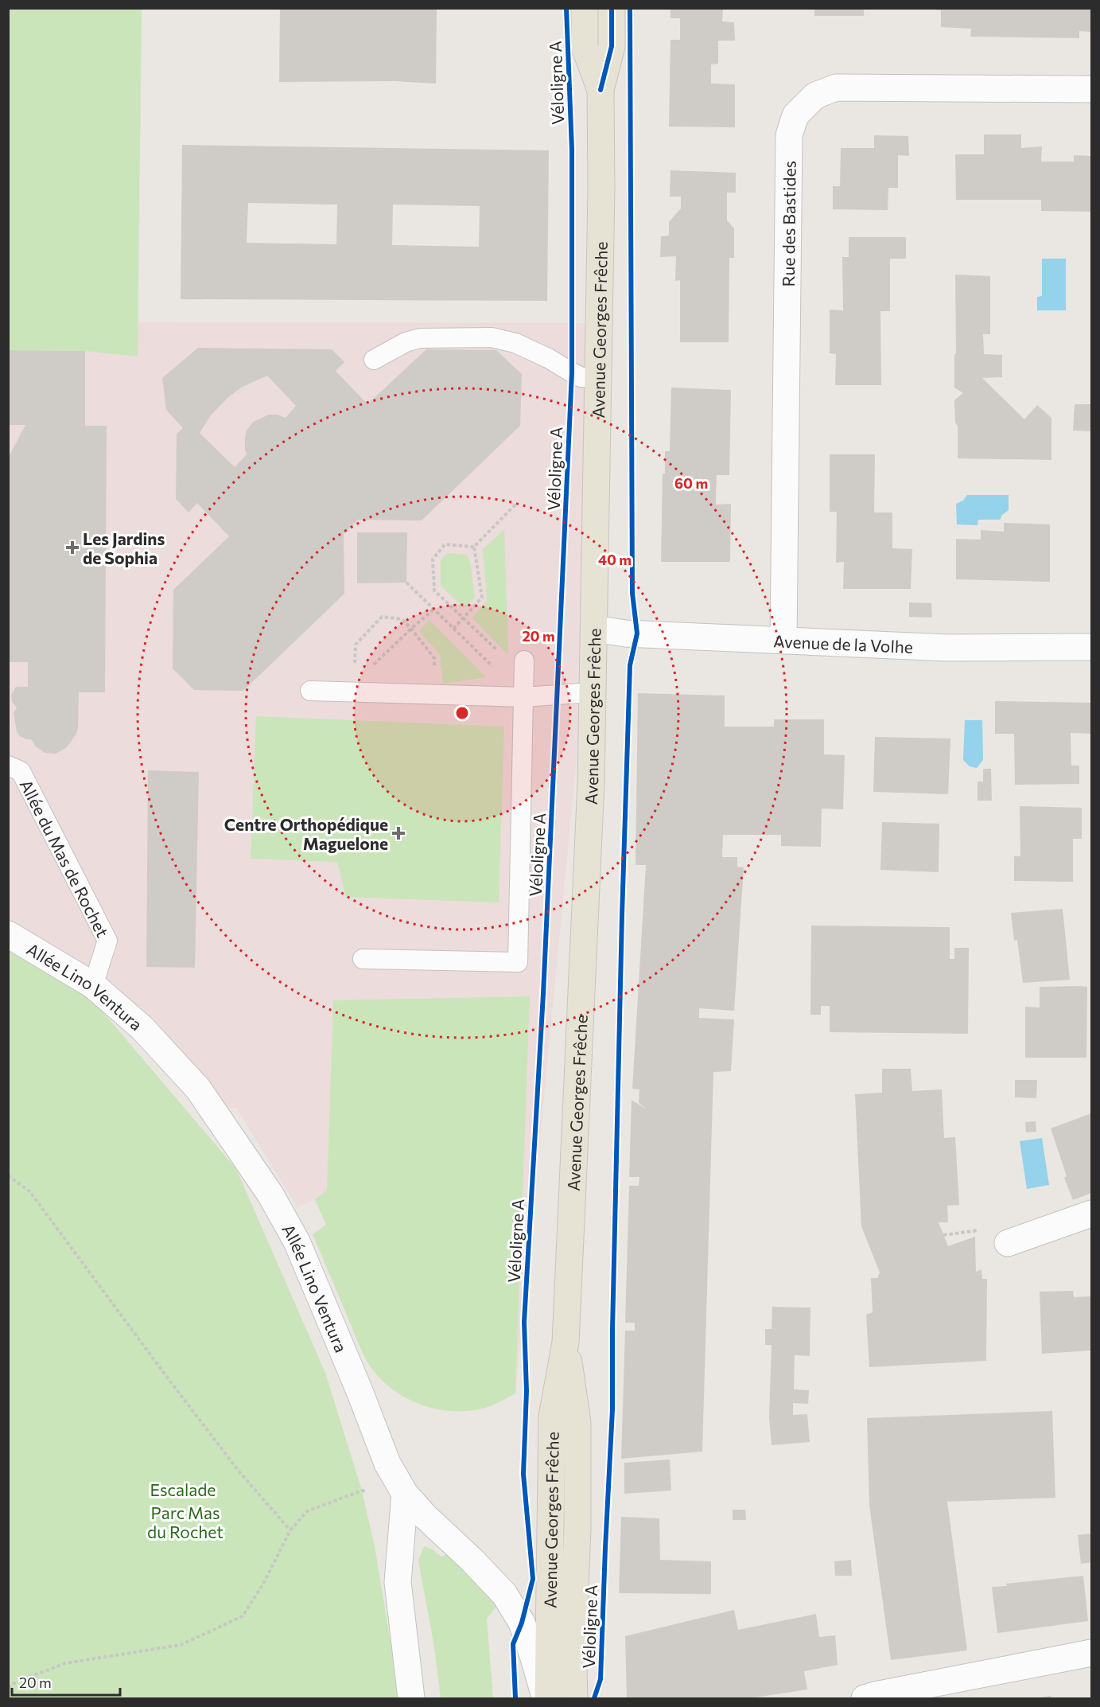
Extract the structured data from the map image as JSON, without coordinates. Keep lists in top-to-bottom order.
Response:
{
  "streets": {
    "main road": ["Avenue Georges Frêche"],
    "street": ["Rue des Bastides", "Avenue de la Volhe", "Allée Lino Ventura"],
    "lane": ["Allée du Mas de Rochet"],
    "cycle path": ["Véloligne A"]
  },
  "crossings": [
    ["Rue des Bastides", "Avenue de la Volhe"],
    ["Avenue Georges Frêche", "Avenue de la Volhe"],
    ["Avenue Georges Frêche", "Allée Lino Ventura"],
    ["Allée du Mas de Rochet", "Allée Lino Ventura"]
  ],
  "parks": ["Escalade", "Parc Mas du Rochet"],
  "places": {
    "health": ["Les Jardins de Sophia", "Centre Orthopédique Maguelone"]
  },
  "scale_bar": "20 m",
  "rings": ["60 m", "40 m", "20 m"]
}
